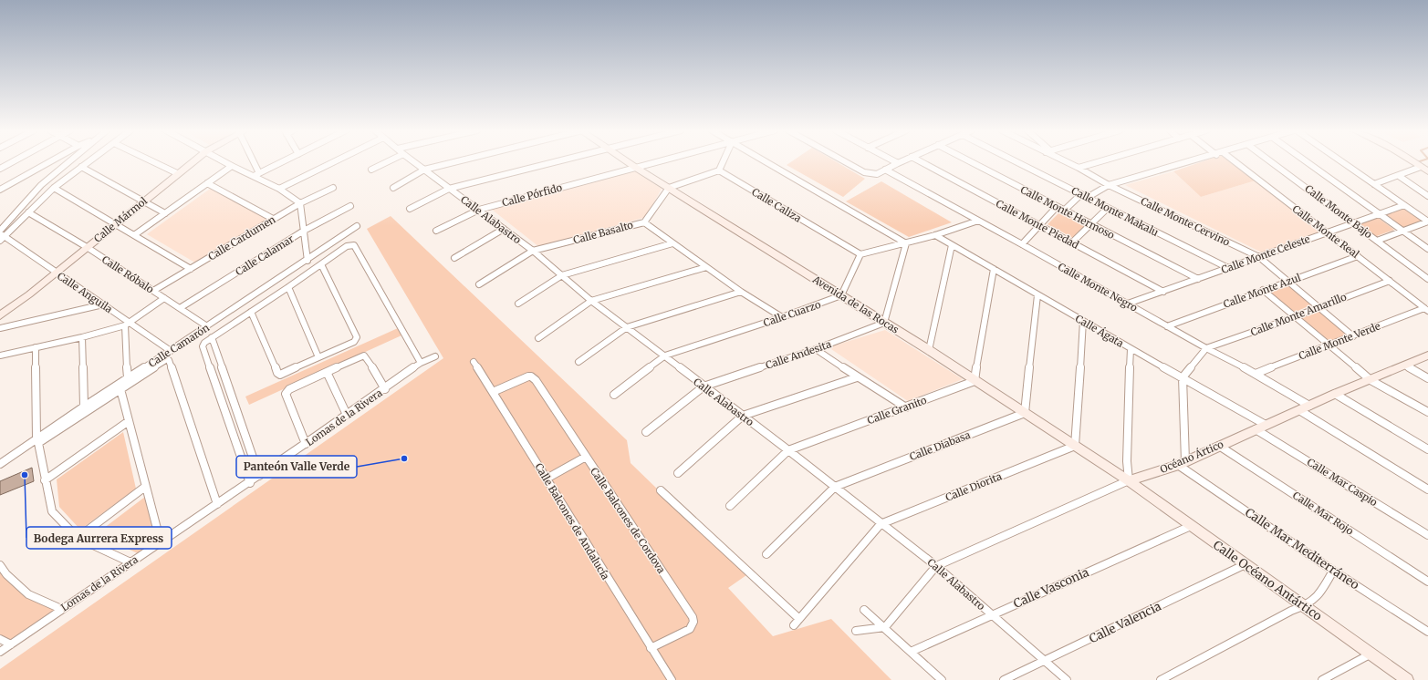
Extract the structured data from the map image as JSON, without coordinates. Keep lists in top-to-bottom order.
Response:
{
  "streets": {
    "street": [
      "Calle Pórfido",
      "Calle Caliza",
      "Calle Monte Makalu",
      "Calle Monte Bajo",
      "Calle Monte Hermoso",
      "Calle Mármol",
      "Calle Alabastro",
      "Calle Monte Cervino",
      "Calle Monte Piedad",
      "Calle Monte Real",
      "Calle Basalto",
      "Calle Cardumen",
      "Calle Monte Celeste",
      "Calle Calamar",
      "Calle Róbalo",
      "Calle Monte Negro",
      "Calle Monte Azul",
      "Calle Anguila",
      "Avenida de las Rocas",
      "Calle Cuarzo",
      "Calle Monte Amarillo",
      "Calle Ágata",
      "Calle Monte Verde",
      "Calle Camarón",
      "Calle Andesita",
      "Calle Granito",
      "Lomas de la Rivera",
      "Calle Diabasa",
      "Océano Ártico",
      "Calle Mar Caspio",
      "Calle Diorita",
      "Calle Mar Rojo",
      "Calle Balcones de Cordova",
      "Calle Balcones de Andalucía",
      "Calle Mar Mediterráneo",
      "Calle Océano Antártico",
      "Calle Vasconia",
      "Calle Valencia"
    ]
  },
  "crossings": [
    ["Calle Pórfido", "Calle Alabastro"],
    ["Calle Pórfido", "Avenida de las Rocas"],
    ["Calle Monte Makalu", "Calle Monte Celeste"],
    ["Calle Monte Bajo", "Calle Monte Celeste"],
    ["Calle Monte Hermoso", "Calle Monte Celeste"],
    ["Calle Mármol", "Calle Róbalo"],
    ["Calle Mármol", "Calle Anguila"],
    ["Calle Alabastro", "Calle Basalto"],
    ["Calle Alabastro", "Calle Cuarzo"],
    ["Calle Alabastro", "Calle Andesita"],
    ["Calle Alabastro", "Calle Granito"],
    ["Calle Alabastro", "Calle Diabasa"],
    ["Calle Alabastro", "Océano Ártico"],
    ["Calle Alabastro", "Calle Diorita"],
    ["Calle Alabastro", "Calle Vasconia"],
    ["Calle Alabastro", "Calle Valencia"],
    ["Calle Monte Cervino", "Calle Monte Celeste"],
    ["Calle Monte Cervino", "Calle Monte Azul"],
    ["Calle Monte Cervino", "Calle Monte Amarillo"],
    ["Calle Monte Cervino", "Calle Monte Verde"],
    ["Calle Monte Piedad", "Calle Monte Celeste"],
    ["Calle Monte Real", "Calle Monte Celeste"],
    ["Calle Monte Real", "Calle Monte Azul"],
    ["Calle Monte Real", "Calle Monte Amarillo"],
    ["Calle Monte Real", "Calle Monte Verde"],
    ["Calle Basalto", "Avenida de las Rocas"],
    ["Calle Cardumen", "Calle Róbalo"],
    ["Calle Monte Celeste", "Calle Monte Negro"],
    ["Calle Calamar", "Calle Róbalo"],
    ["Calle Róbalo", "Calle Camarón"],
    ["Calle Monte Negro", "Calle Monte Azul"],
    ["Calle Monte Negro", "Calle Monte Amarillo"],
    ["Calle Monte Negro", "Calle Monte Verde"],
    ["Calle Monte Negro", "Océano Ártico"],
    ["Calle Anguila", "Calle Camarón"],
    ["Avenida de las Rocas", "Calle Cuarzo"],
    ["Avenida de las Rocas", "Calle Andesita"],
    ["Avenida de las Rocas", "Calle Granito"],
    ["Avenida de las Rocas", "Calle Diabasa"],
    ["Avenida de las Rocas", "Océano Ártico"],
    ["Avenida de las Rocas", "Calle Diorita"],
    ["Avenida de las Rocas", "Calle Océano Antártico"],
    ["Calle Ágata", "Océano Ártico"],
    ["Océano Ártico", "Calle Mar Caspio"],
    ["Océano Ártico", "Calle Mar Rojo"],
    ["Océano Ártico", "Calle Mar Mediterráneo"],
    ["Océano Ártico", "Calle Océano Antártico"],
    ["Calle Balcones de Cordova", "Calle Balcones de Andalucía"],
    ["Calle Océano Antártico", "Calle Vasconia"],
    ["Calle Océano Antártico", "Calle Valencia"]
  ],
  "places": ["Panteón Valle Verde", "Bodega Aurrera Express"]
}
